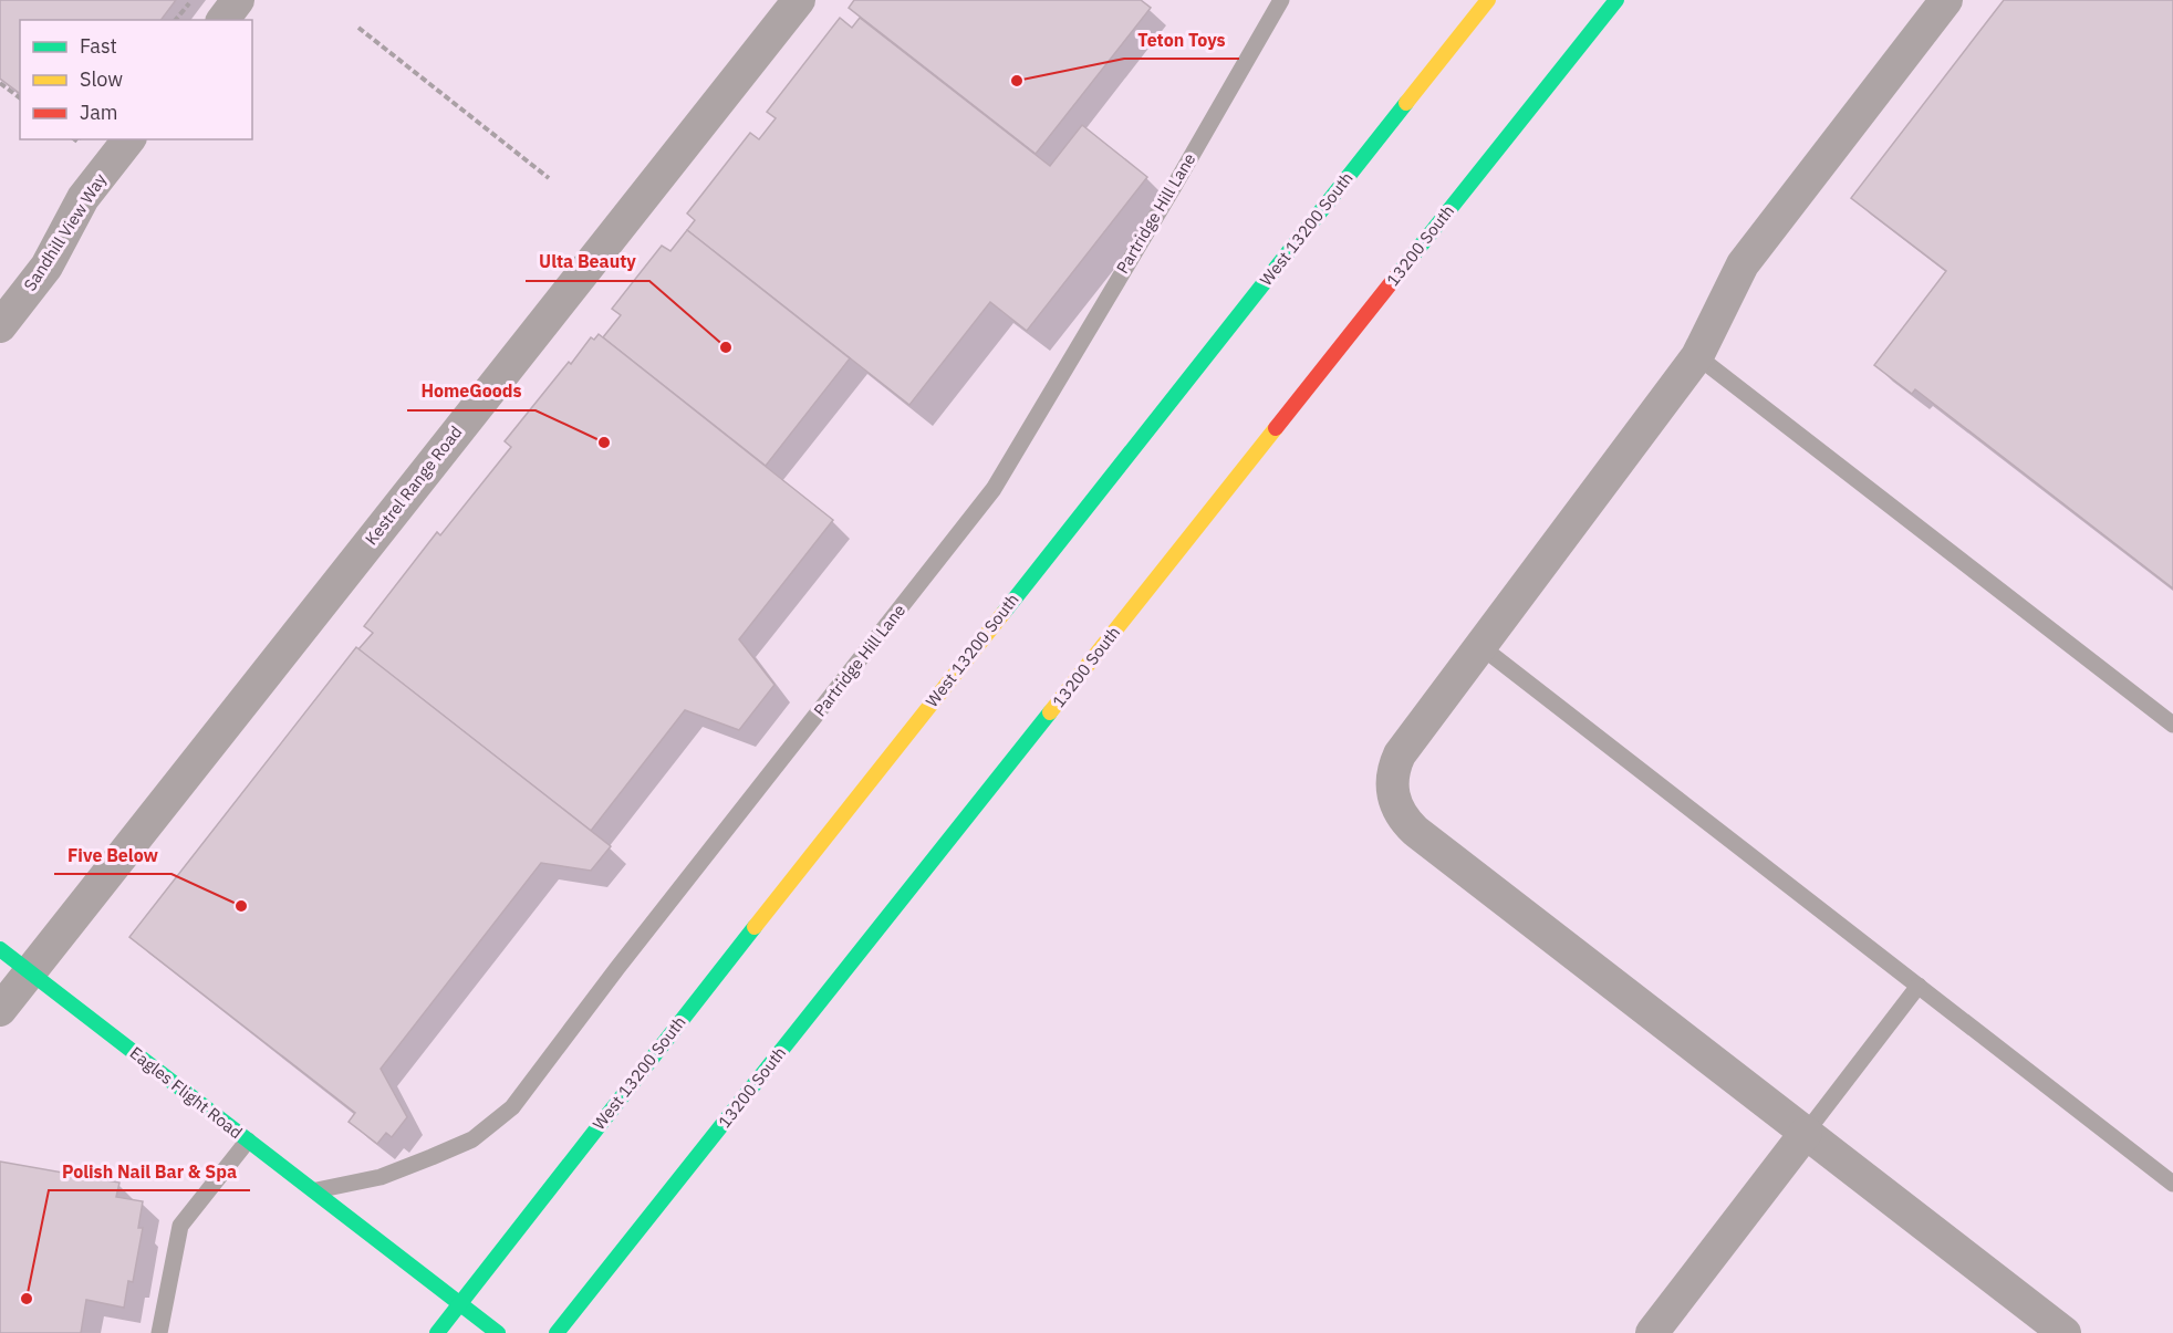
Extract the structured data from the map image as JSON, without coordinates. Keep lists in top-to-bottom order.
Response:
{
  "streets": {
    "street": [
      "West 13200 South",
      "Sandhill View Way",
      "13200 South",
      "Kestrel Range Road",
      "Eagles Flight Road"
    ],
    "lane": ["Partridge Hill Lane"]
  },
  "crossings": [
    ["Partridge Hill Lane", "Eagles Flight Road"],
    ["West 13200 South", "Eagles Flight Road"],
    ["Kestrel Range Road", "Eagles Flight Road"]
  ],
  "places": [
    "Teton Toys",
    "Ulta Beauty",
    "HomeGoods",
    "Five Below",
    "Polish Nail Bar & Spa"
  ],
  "legend": ["Fast", "Slow", "Jam"]
}
